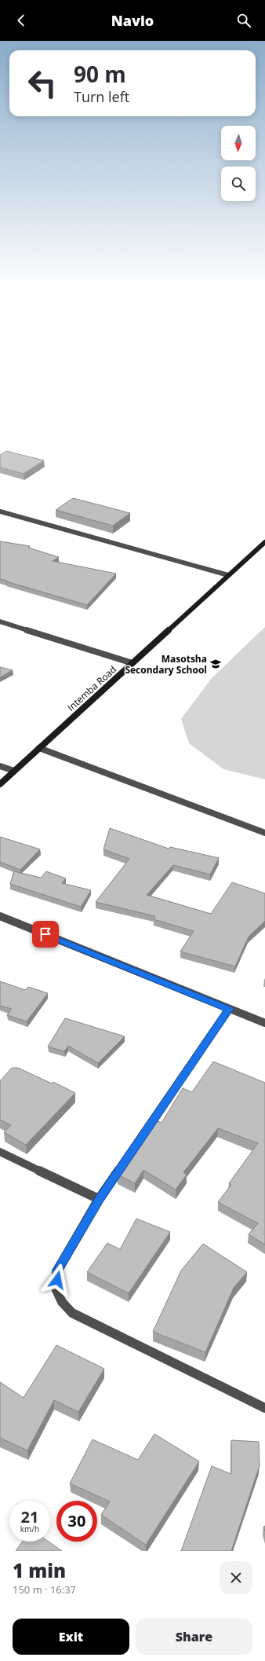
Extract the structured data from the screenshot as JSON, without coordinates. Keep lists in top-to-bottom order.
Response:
{
  "streets": {
    "street": ["Intemba Road"]
  },
  "places": {
    "school or university": ["Masotsha Secondary School"]
  },
  "north": "bottom",
  "page": {
    "header": "Navio",
    "turn": ["90 m", "Turn left"],
    "speed": "21 km/h",
    "limit": "30",
    "heading": ["1 min", "150 m · 16:37"],
    "buttons": ["Exit", "Share"]
  }
}
